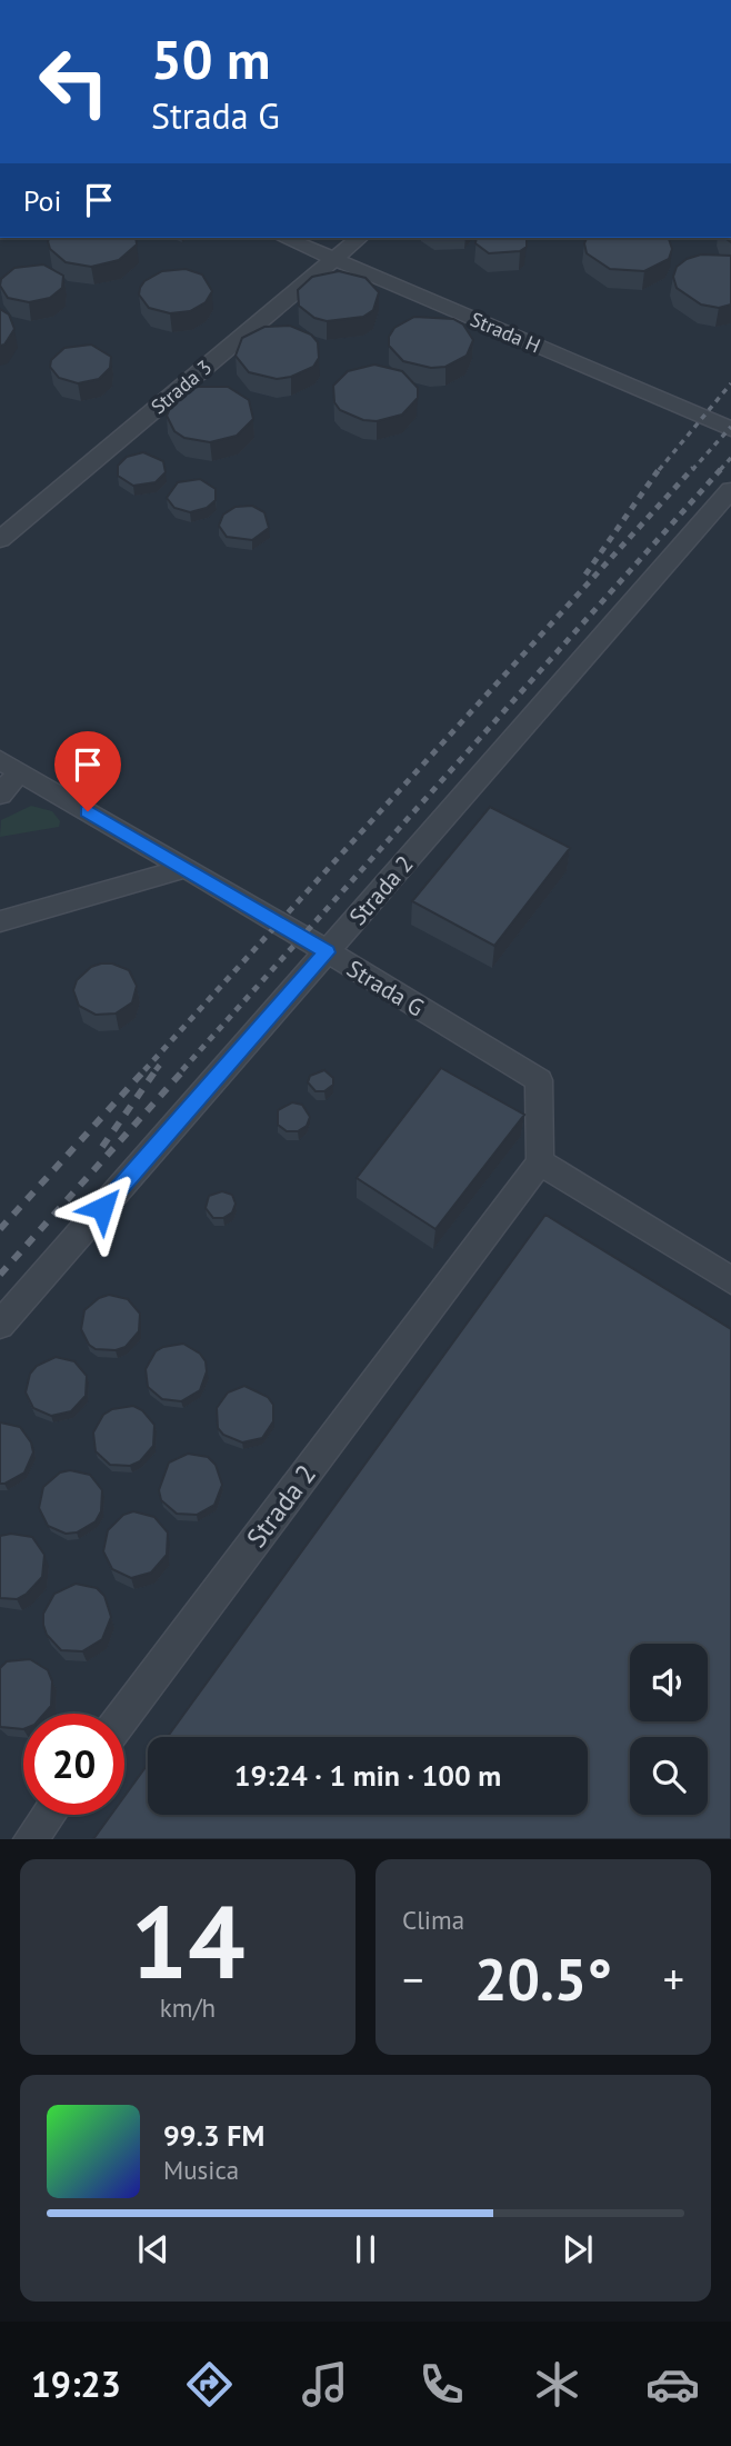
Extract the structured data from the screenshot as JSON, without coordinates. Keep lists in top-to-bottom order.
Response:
{
  "streets": {
    "lane": [
      "Strada H",
      "Strada 3",
      "Strada 2",
      "Strada G"
    ]
  },
  "crossings": [
    ["Strada H", "Strada 3"],
    ["Strada 2", "Strada G"]
  ],
  "page": {
    "turn": ["50 m", "Strada G"],
    "then": "Poi",
    "limit": "20",
    "trip": "19:24 · 1 min · 100 m",
    "tile": [
      ["14", "km/h"],
      "Clima"
    ],
    "heat": ["−", "20.5°", "+"],
    "song": ["99.3 FM", "Musica"],
    "tabs": "19:23"
  }
}
